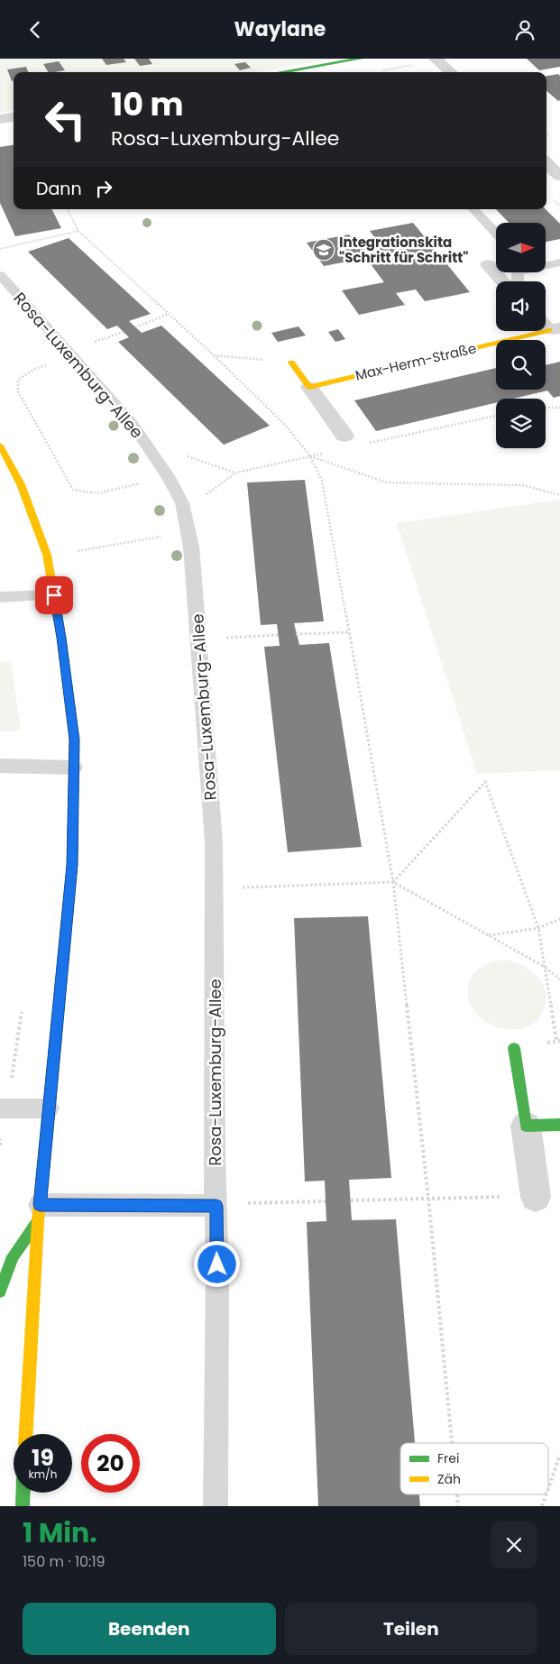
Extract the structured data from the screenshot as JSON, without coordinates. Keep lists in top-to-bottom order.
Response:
{
  "streets": {
    "street": ["Max-Herm-Straße"],
    "lane": ["Rosa-Luxemburg-Allee"]
  },
  "places": {
    "school or university": ["Integrationskita \"Schritt für Schritt\""]
  },
  "legend": ["Frei", "Zäh"],
  "north": "right",
  "page": {
    "header": "Waylane",
    "turn": ["10 m", "Rosa-Luxemburg-Allee"],
    "then": "Dann",
    "speed": "19 km/h",
    "limit": "20",
    "heading": ["1 Min.", "150 m · 10:19"],
    "buttons": ["Beenden", "Teilen"]
  }
}
